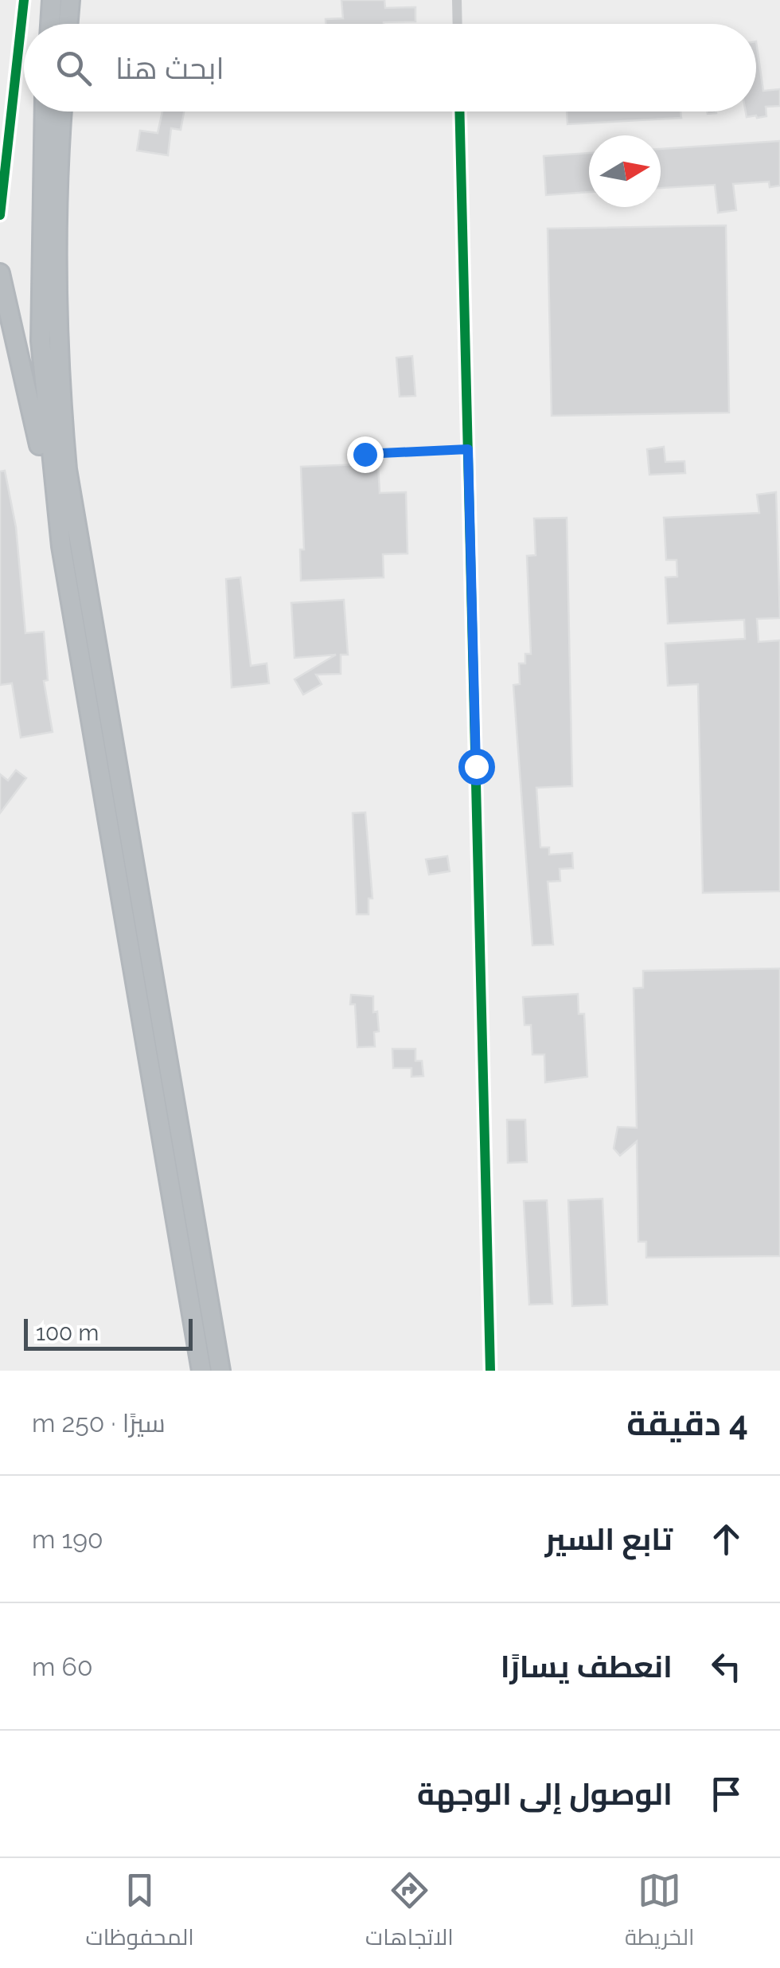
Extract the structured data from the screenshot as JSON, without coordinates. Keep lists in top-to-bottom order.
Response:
{
  "scale_bar": "100 m",
  "north": "right",
  "page": {
    "search": "ابحث هنا",
    "scale": "100 m",
    "heading": ["4 دقيقة", "سيرًا · 250 m"],
    "list": [
      ["تابع السير", "190 m"],
      ["انعطف يسارًا", "60 m"],
      "الوصول إلى الوجهة"
    ],
    "nav": ["الخريطة", "الاتجاهات", "المحفوظات"]
  }
}
